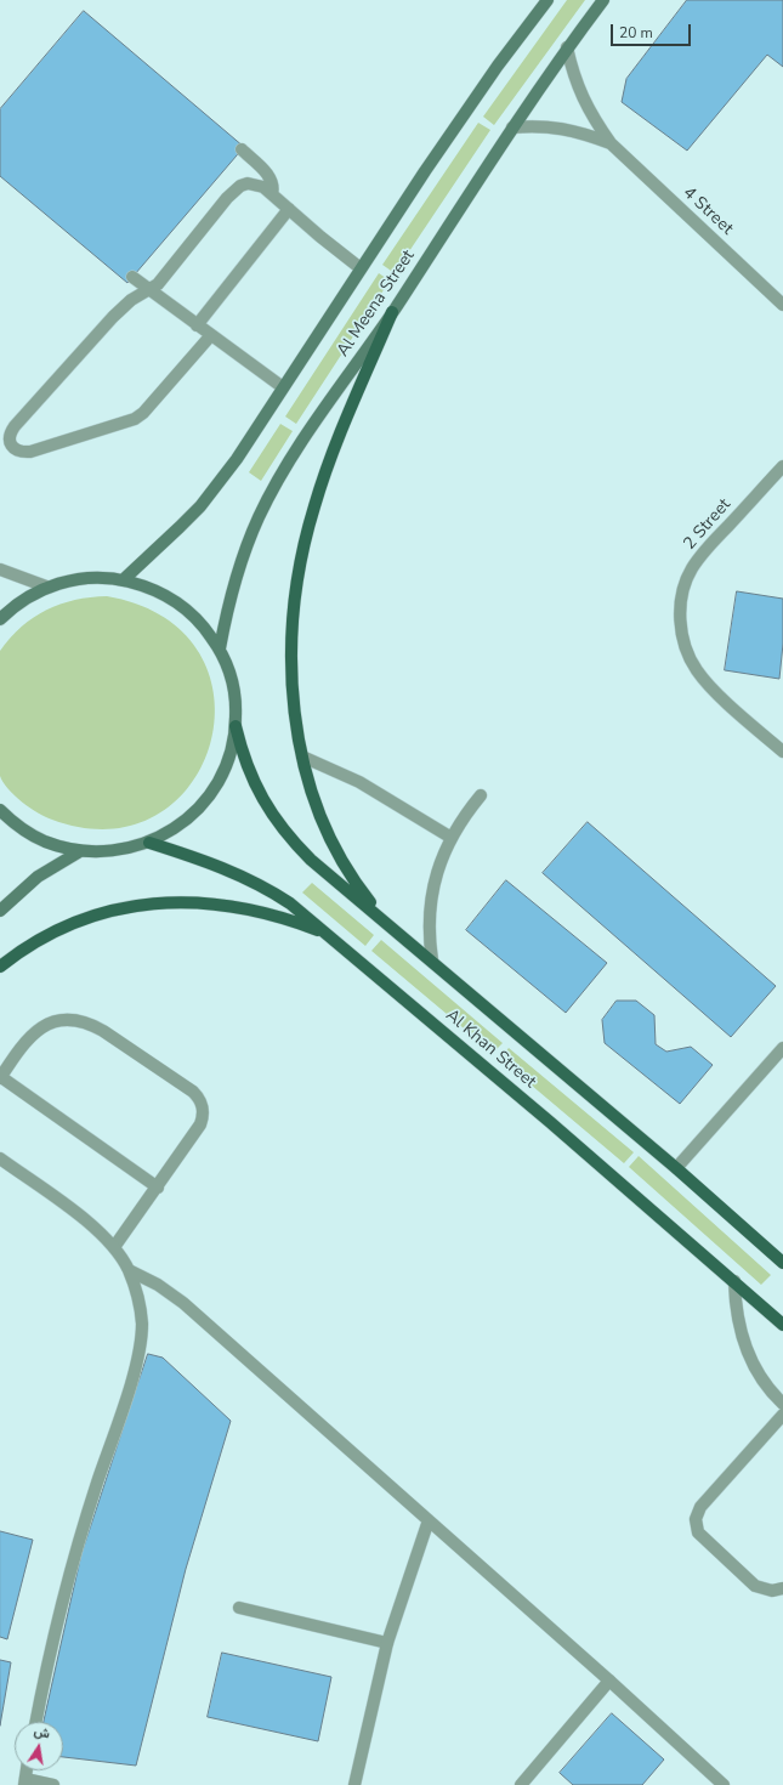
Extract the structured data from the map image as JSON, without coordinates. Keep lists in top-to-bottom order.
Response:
{
  "streets": {
    "main road": ["Al Meena Street", "Al Khan Street"],
    "street": ["4 Street", "2 Street"]
  },
  "crossings": [
    ["4 Street", "Al Meena Street"]
  ],
  "scale_bar": "20 m",
  "north": "top"
}
